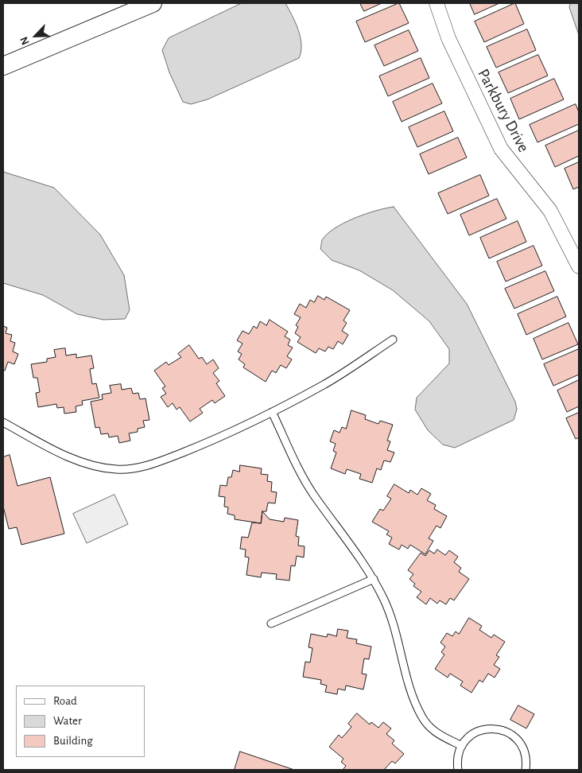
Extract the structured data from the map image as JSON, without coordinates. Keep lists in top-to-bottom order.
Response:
{
  "streets": {
    "street": ["Parkbury Drive"]
  },
  "legend": ["Road", "Water", "Building"],
  "north": "bottom left"
}
